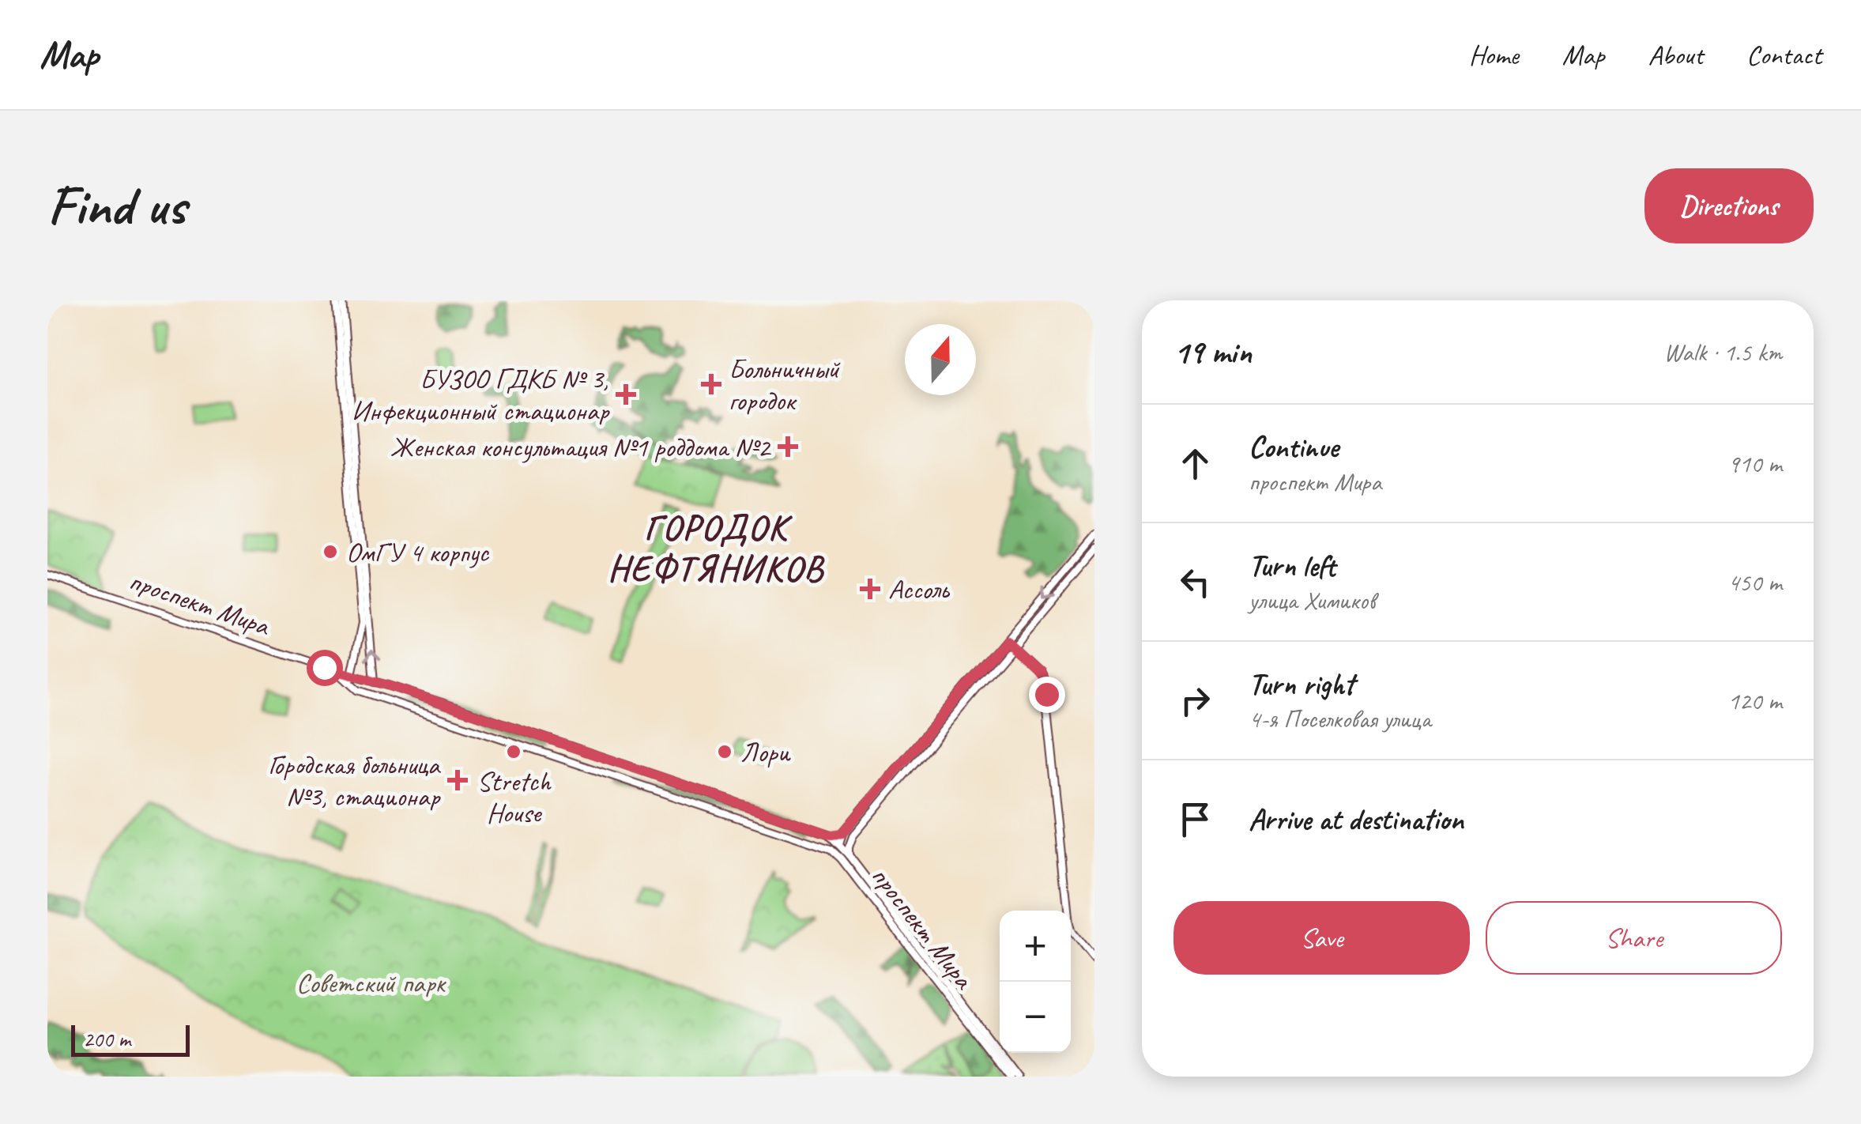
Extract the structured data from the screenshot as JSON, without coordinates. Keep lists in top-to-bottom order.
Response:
{
  "streets": {
    "main road": ["проспект Мира"]
  },
  "districts": ["ГОРОДОК НЕФТЯНИКОВ"],
  "parks": ["Советский парк"],
  "places": {
    "health": [
      "Больничный городок",
      "БУЗОО ГДКБ № 3, Инфекционный стационар",
      "Женская консультация №1 роддома №2",
      "Ассоль",
      "Городская больница №3, стационар"
    ],
    "other": ["ОмГУ 4 корпус", "Stretch House", "Лори"]
  },
  "scale_bar": "200 m",
  "north": "top",
  "page": {
    "header": "Map",
    "nav": [
      "Home",
      "Map",
      "About",
      "Contact"
    ],
    "buttons": [
      "Directions",
      ["Save", "Share"]
    ],
    "title": "Find us",
    "heading": ["19 min", "Walk · 1.5 km"],
    "list": [
      ["Continue", "проспект Мира", "910 m"],
      ["Turn left", "улица Химиков", "450 m"],
      ["Turn right", "4-я Поселковая улица", "120 m"],
      "Arrive at destination"
    ],
    "map_buttons": ["+", "−"],
    "scale": "200 m"
  }
}
